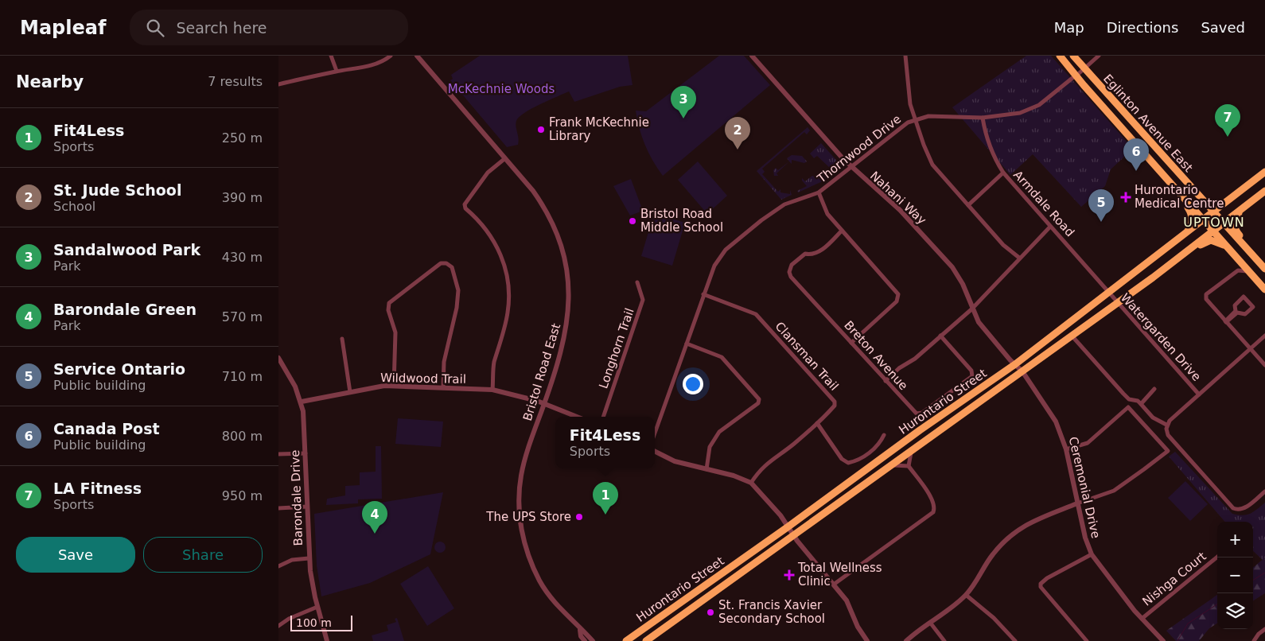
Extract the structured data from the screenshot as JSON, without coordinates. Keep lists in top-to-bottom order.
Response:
{
  "streets": {
    "main road": ["Eglinton Avenue East", "Hurontario Street"],
    "street": [
      "Thornwood Drive",
      "Nahani Way",
      "Armdale Road",
      "Watergarden Drive",
      "Longhorn Trail",
      "Breton Avenue",
      "Clansman Trail",
      "Bristol Road East",
      "Wildwood Trail",
      "Ceremonial Drive",
      "Barondale Drive",
      "Nishga Court"
    ]
  },
  "crossings": [
    ["Eglinton Avenue East", "Thornwood Drive"],
    ["Eglinton Avenue East", "Hurontario Street"],
    ["Thornwood Drive", "Nahani Way"],
    ["Thornwood Drive", "Armdale Road"],
    ["Thornwood Drive", "Clansman Trail"],
    ["Nahani Way", "Hurontario Street"],
    ["Nahani Way", "Ceremonial Drive"],
    ["Armdale Road", "Watergarden Drive"],
    ["Armdale Road", "Hurontario Street"],
    ["Watergarden Drive", "Hurontario Street"],
    ["Bristol Road East", "Wildwood Trail"],
    ["Wildwood Trail", "Barondale Drive"],
    ["Hurontario Street", "Ceremonial Drive"],
    ["Ceremonial Drive", "Nishga Court"]
  ],
  "districts": ["UPTOWN"],
  "parks": ["McKechnie Woods"],
  "places": {
    "other": [
      "Frank McKechnie Library",
      "Bristol Road Middle School",
      "The UPS Store",
      "St. Francis Xavier Secondary School"
    ],
    "health": ["Hurontario Medical Centre", "Total Wellness Clinic"]
  },
  "scale_bar": "100 m",
  "page": {
    "header": "Mapleaf",
    "search": "Search here",
    "nav": ["Map", "Directions", "Saved"],
    "heading": ["Nearby", "7 results"],
    "pins": [
      "3",
      "7",
      "2",
      "6",
      "5",
      "1",
      "4"
    ],
    "list": [
      {
        "mark": "1",
        "name": "Fit4Less",
        "note": "Sports",
        "value": "250 m"
      },
      {
        "mark": "2",
        "name": "St. Jude School",
        "note": "School",
        "value": "390 m"
      },
      {
        "mark": "3",
        "name": "Sandalwood Park",
        "note": "Park",
        "value": "430 m"
      },
      {
        "mark": "4",
        "name": "Barondale Green",
        "note": "Park",
        "value": "570 m"
      },
      {
        "mark": "5",
        "name": "Service Ontario",
        "note": "Public building",
        "value": "710 m"
      },
      {
        "mark": "6",
        "name": "Canada Post",
        "note": "Public building",
        "value": "800 m"
      },
      {
        "mark": "7",
        "name": "LA Fitness",
        "note": "Sports",
        "value": "950 m"
      }
    ],
    "popup": ["Fit4Less", "Sports"],
    "map_buttons": ["+", "−"],
    "buttons": ["Save", "Share"],
    "scale": "100 m"
  }
}
